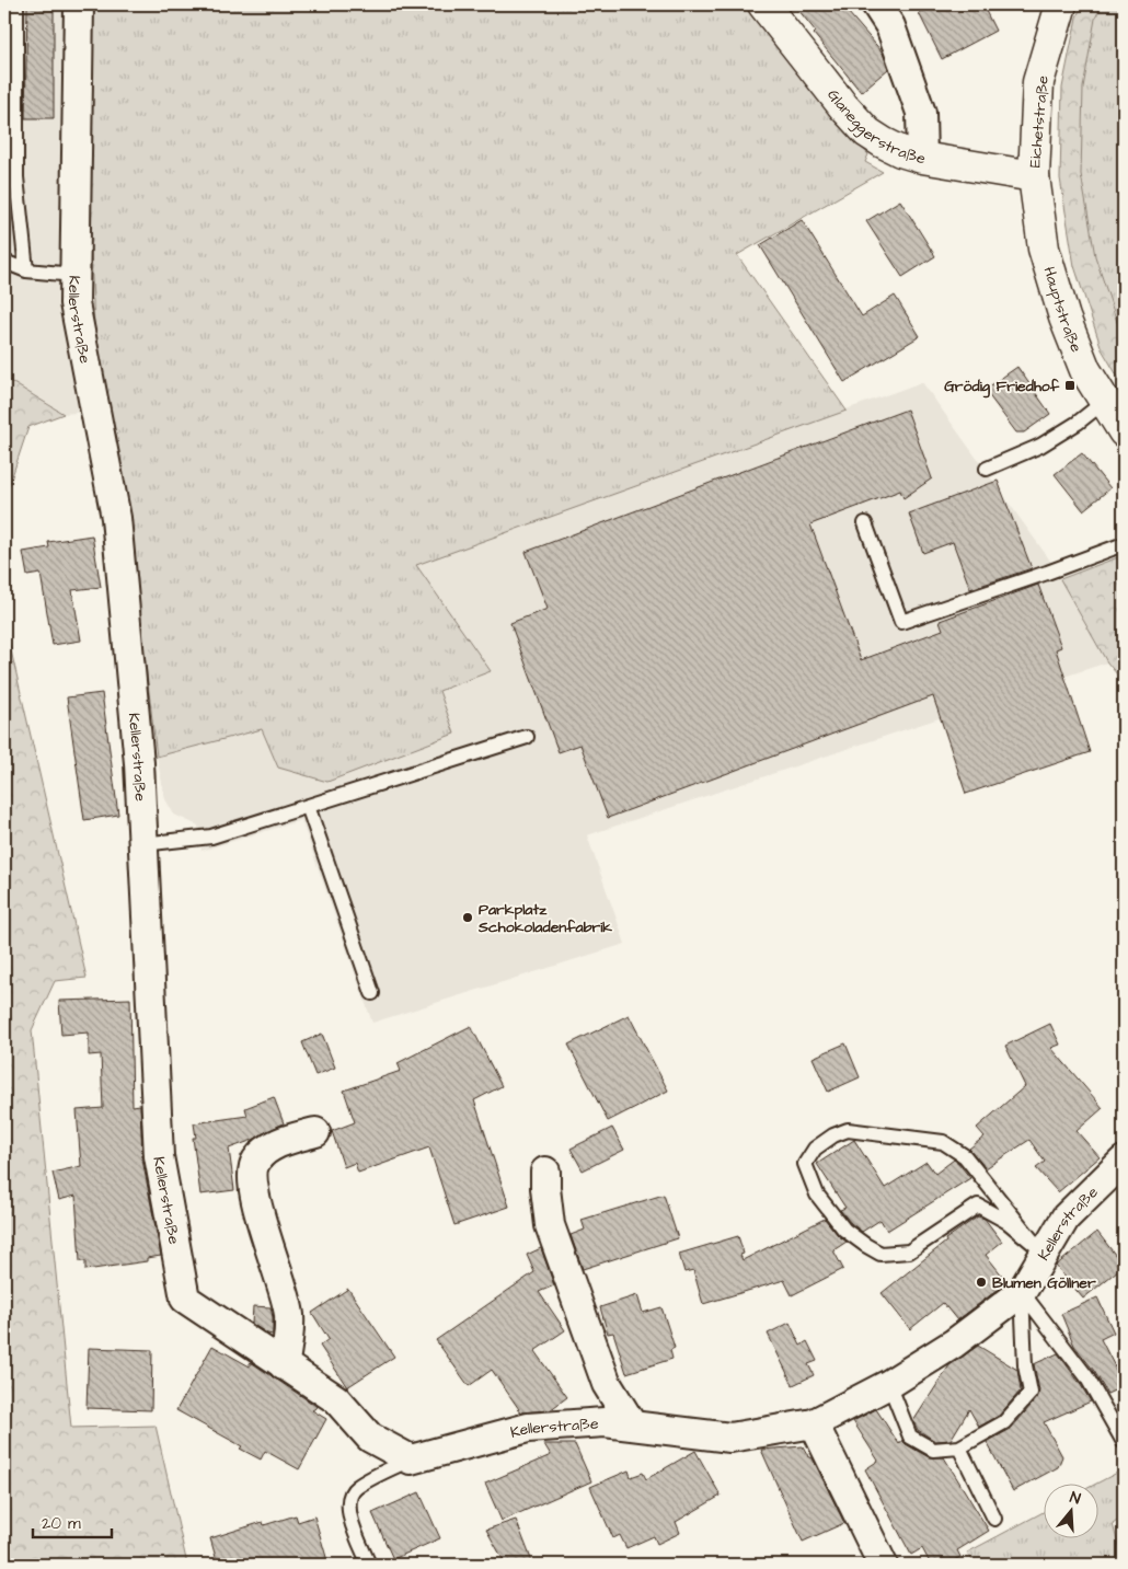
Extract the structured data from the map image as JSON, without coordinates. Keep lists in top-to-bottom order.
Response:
{
  "streets": {
    "main road": ["Eichetstraße", "Glaneggerstraße", "Hauptstraße"],
    "street": ["Kellerstraße"]
  },
  "crossings": [
    ["Eichetstraße", "Glaneggerstraße"],
    ["Eichetstraße", "Hauptstraße"],
    ["Glaneggerstraße", "Hauptstraße"]
  ],
  "places": {
    "transit": ["Grödig Friedhof"],
    "other": ["Parkplatz Schokoladenfabrik", "Blumen Göllner"]
  },
  "scale_bar": "20 m",
  "north": "top"
}
